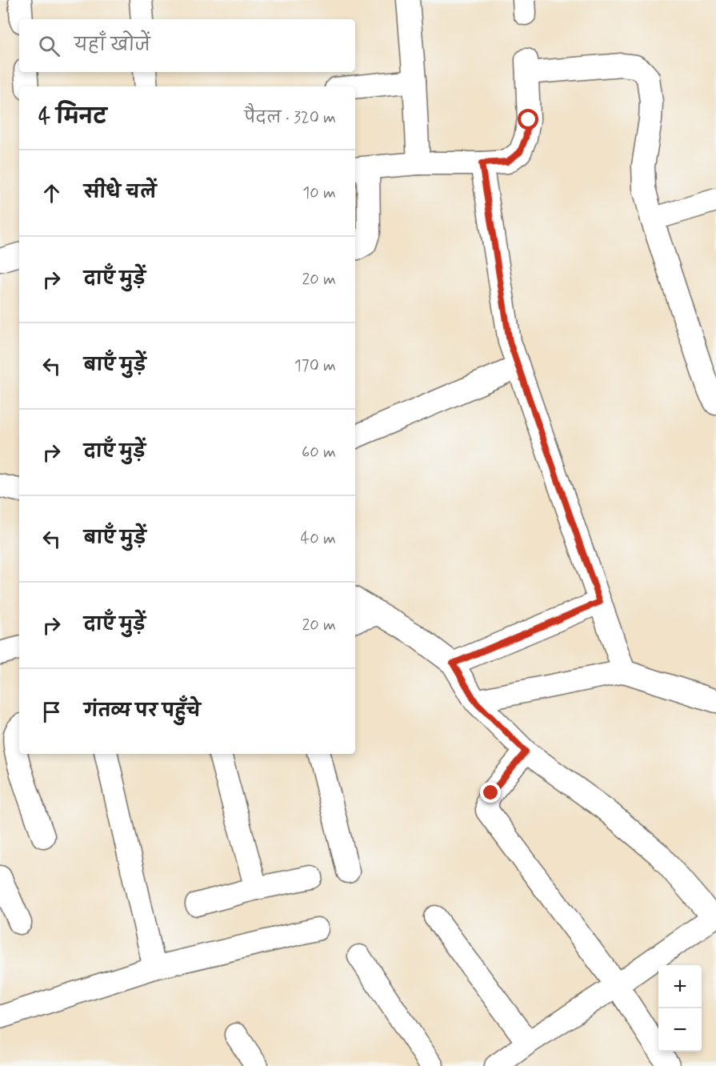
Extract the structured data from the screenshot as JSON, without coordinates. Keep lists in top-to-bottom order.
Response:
{
  "page": {
    "search": "यहाँ खोजें",
    "heading": ["4 मिनट", "पैदल · 320 m"],
    "list": [
      ["सीधे चलें", "10 m"],
      ["दाएँ मुड़ें", "20 m"],
      ["बाएँ मुड़ें", "170 m"],
      ["दाएँ मुड़ें", "60 m"],
      ["बाएँ मुड़ें", "40 m"],
      ["दाएँ मुड़ें", "20 m"],
      "गंतव्य पर पहुँचे"
    ],
    "map_buttons": ["+", "−"]
  }
}
